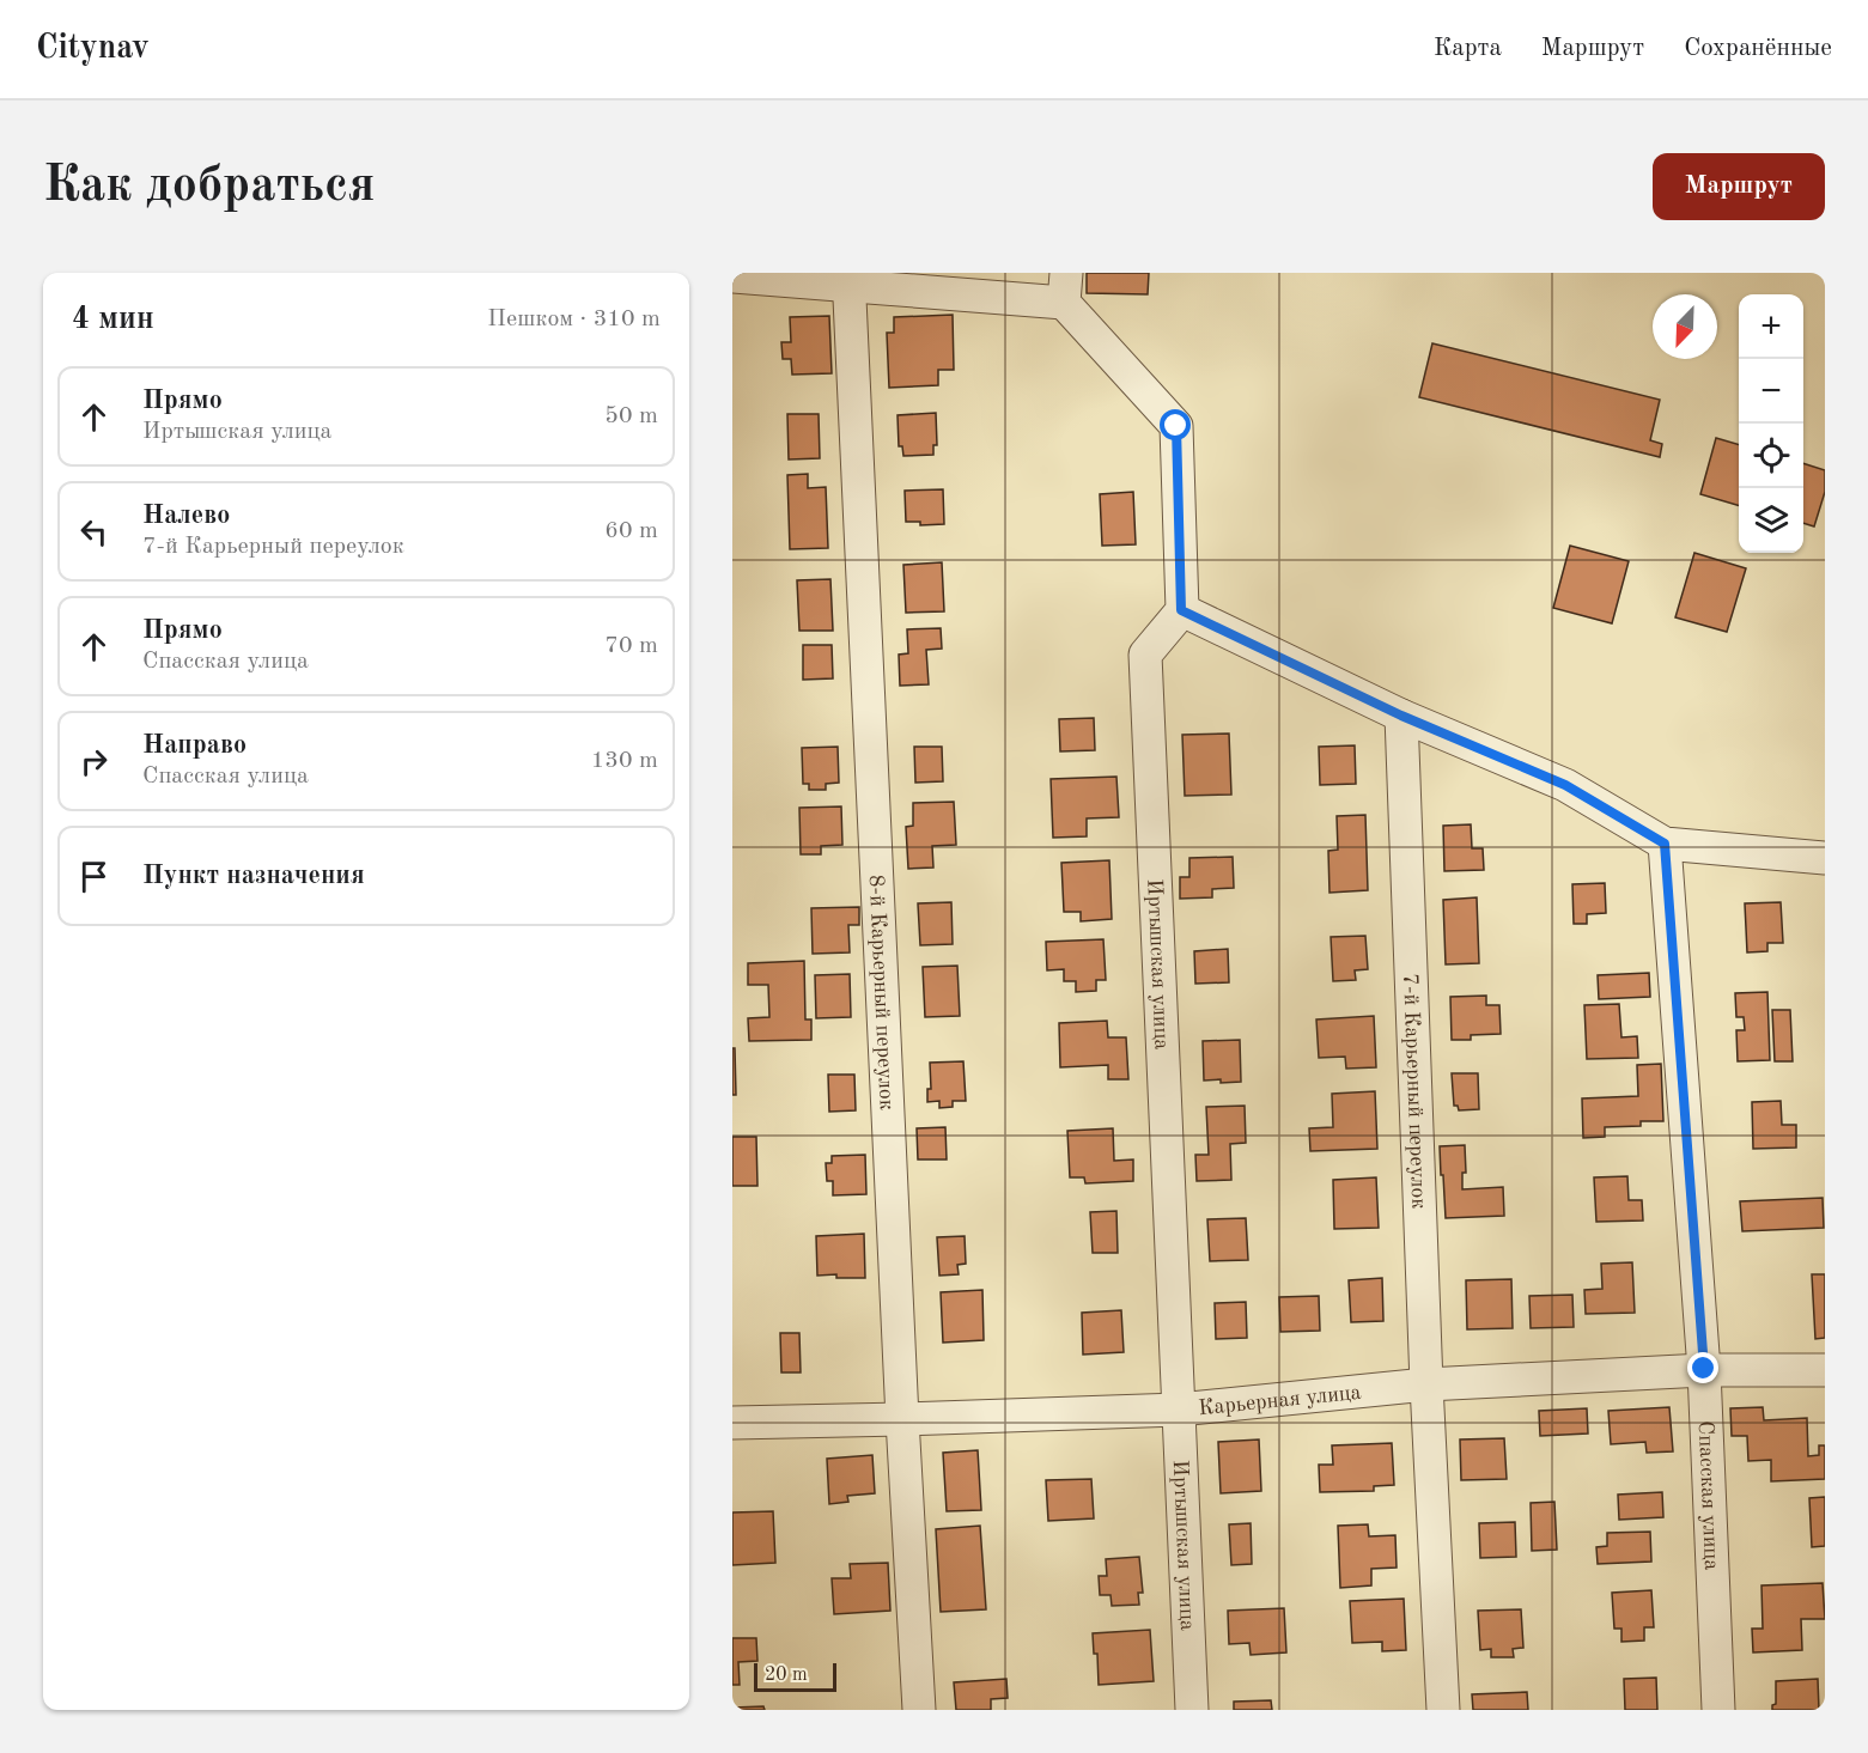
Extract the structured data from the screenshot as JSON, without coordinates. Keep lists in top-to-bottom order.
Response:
{
  "streets": {
    "street": [
      "Иртышская улица",
      "8-й Карьерный переулок",
      "7-й Карьерный переулок",
      "Карьерная улица",
      "Спасская улица"
    ]
  },
  "crossings": [
    ["Иртышская улица", "Карьерная улица"],
    ["8-й Карьерный переулок", "Карьерная улица"],
    ["7-й Карьерный переулок", "Карьерная улица"],
    ["Карьерная улица", "Спасская улица"]
  ],
  "scale_bar": "20 m",
  "north": "bottom left",
  "page": {
    "header": "Citynav",
    "nav": ["Карта", "Маршрут", "Сохранённые"],
    "buttons": "Маршрут",
    "title": "Как добраться",
    "heading": ["4 мин", "Пешком · 310 m"],
    "map_buttons": ["+", "−"],
    "list": [
      ["Прямо", "Иртышская улица", "50 m"],
      ["Налево", "7-й Карьерный переулок", "60 m"],
      ["Прямо", "Спасская улица", "70 m"],
      ["Направо", "Спасская улица", "130 m"],
      "Пункт назначения"
    ],
    "scale": "20 m"
  }
}
